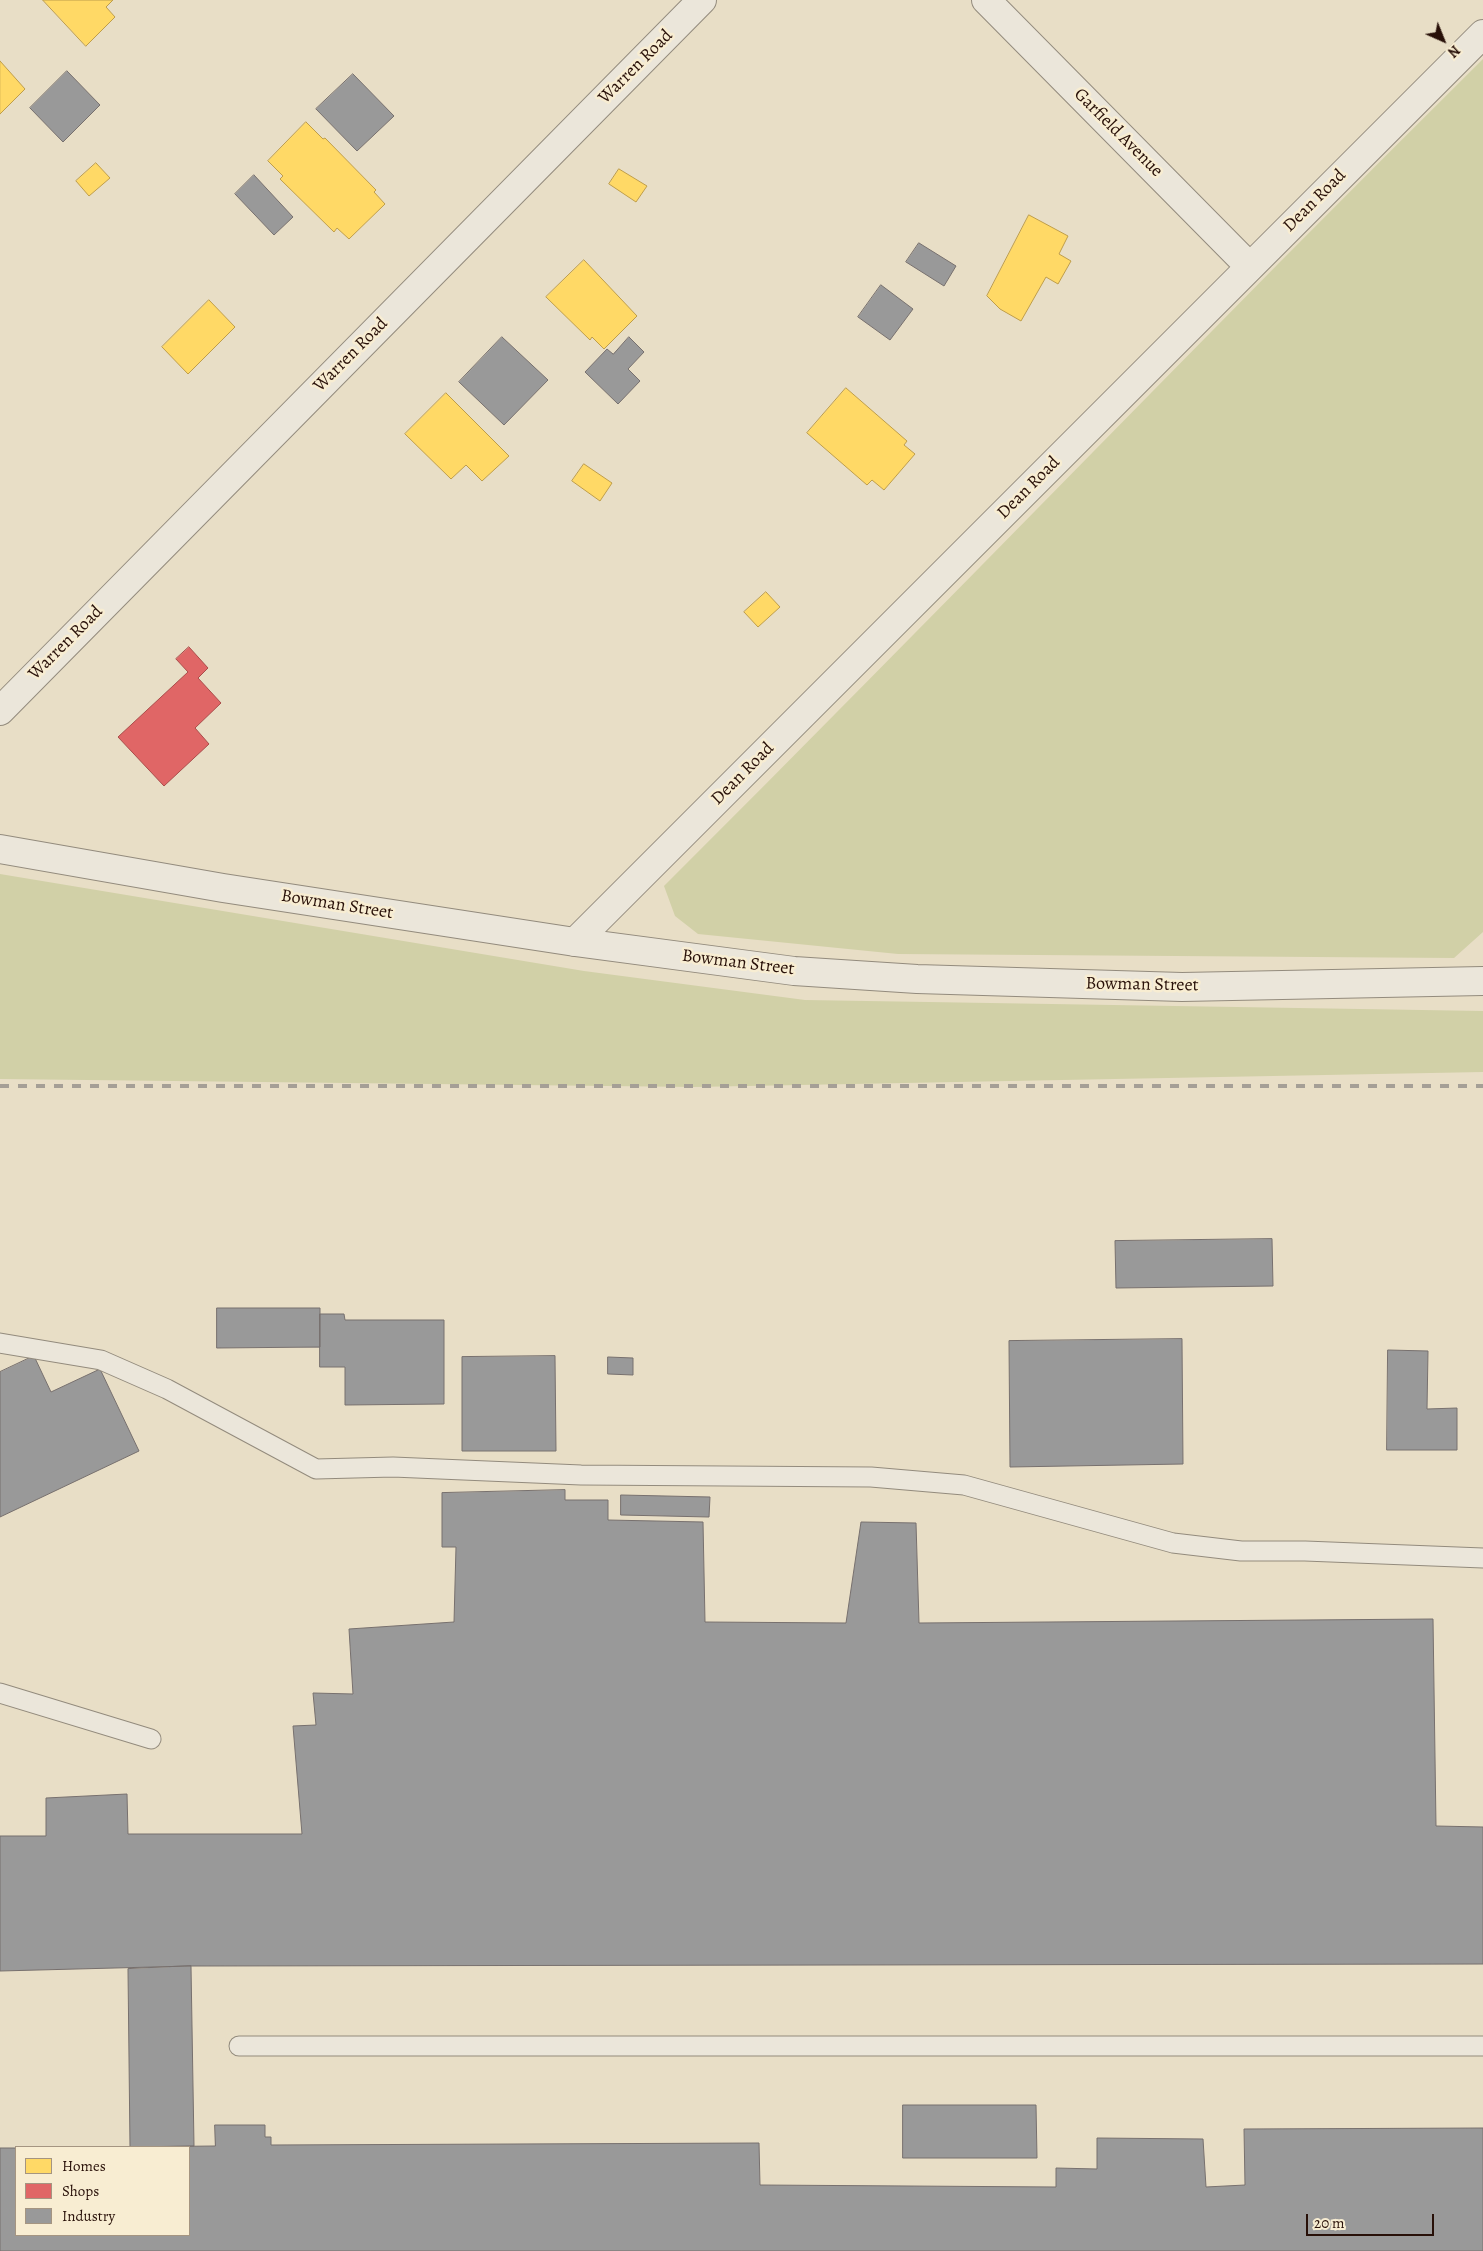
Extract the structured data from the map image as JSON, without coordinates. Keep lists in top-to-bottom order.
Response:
{
  "streets": {
    "street": [
      "Warren Road",
      "Garfield Avenue",
      "Dean Road",
      "Bowman Street"
    ]
  },
  "crossings": [
    ["Garfield Avenue", "Dean Road"],
    ["Dean Road", "Bowman Street"]
  ],
  "legend": ["Homes", "Shops", "Industry"],
  "scale_bar": "20 m",
  "north": "bottom right"
}
